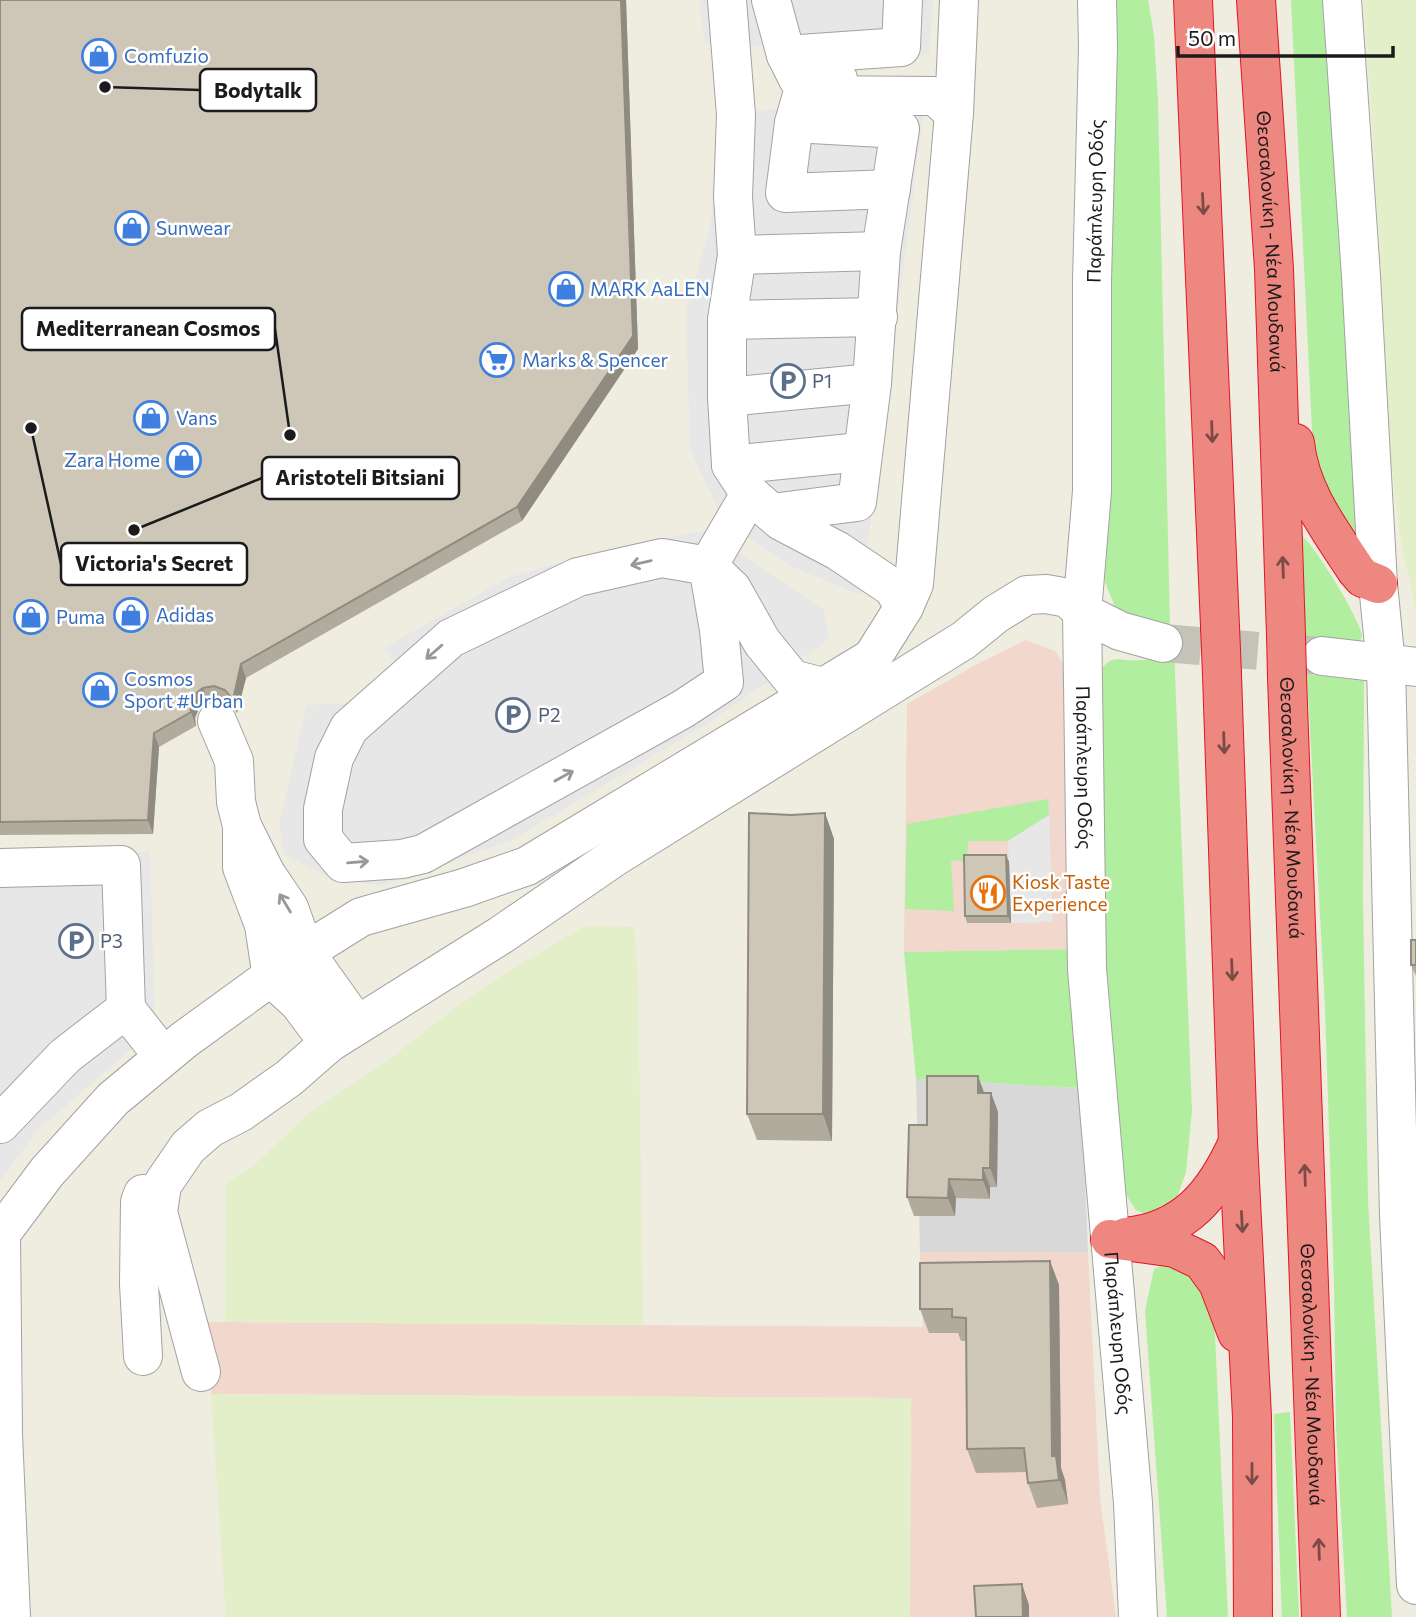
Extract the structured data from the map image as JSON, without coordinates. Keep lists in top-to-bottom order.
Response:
{
  "streets": {
    "highway": ["Θεσσαλονίκη - Νέα Μουδανιά"],
    "street": ["Παράπλευρη Οδός"]
  },
  "places": {
    "shop": [
      "Comfuzio",
      "Sunwear",
      "MARK AaLEN",
      "Vans",
      "Zara Home",
      "Adidas",
      "Puma",
      "Cosmos Sport #Urban"
    ],
    "other": [
      "Bodytalk",
      "Victoria's Secret",
      "Mediterranean Cosmos",
      "Aristoteli Bitsiani"
    ],
    "supermarket": ["Marks & Spencer"],
    "parking": ["P1", "P2", "P3"],
    "restaurant": ["Kiosk Taste Experience"]
  },
  "scale_bar": "50 m"
}
